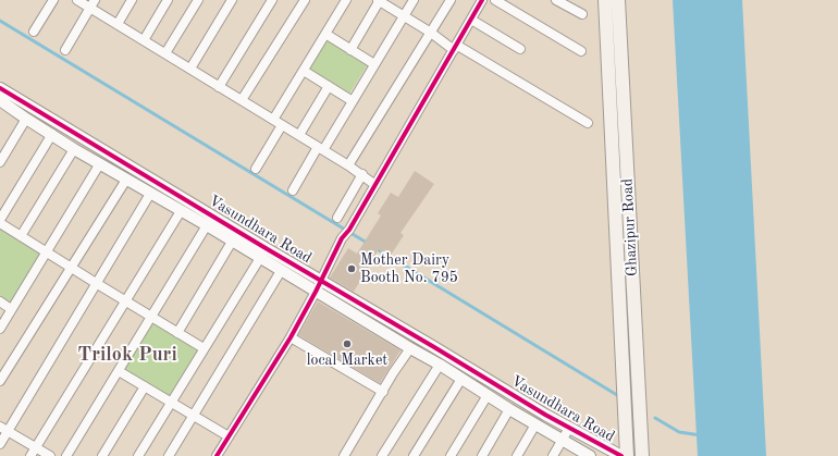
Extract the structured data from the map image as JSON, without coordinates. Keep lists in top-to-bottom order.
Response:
{
  "streets": {
    "main road": ["Ghazipur Road"],
    "street": ["Vasundhara Road"]
  },
  "districts": ["Trilok Puri"],
  "places": ["Mother Dairy Booth No. 795", "local Market"]
}
